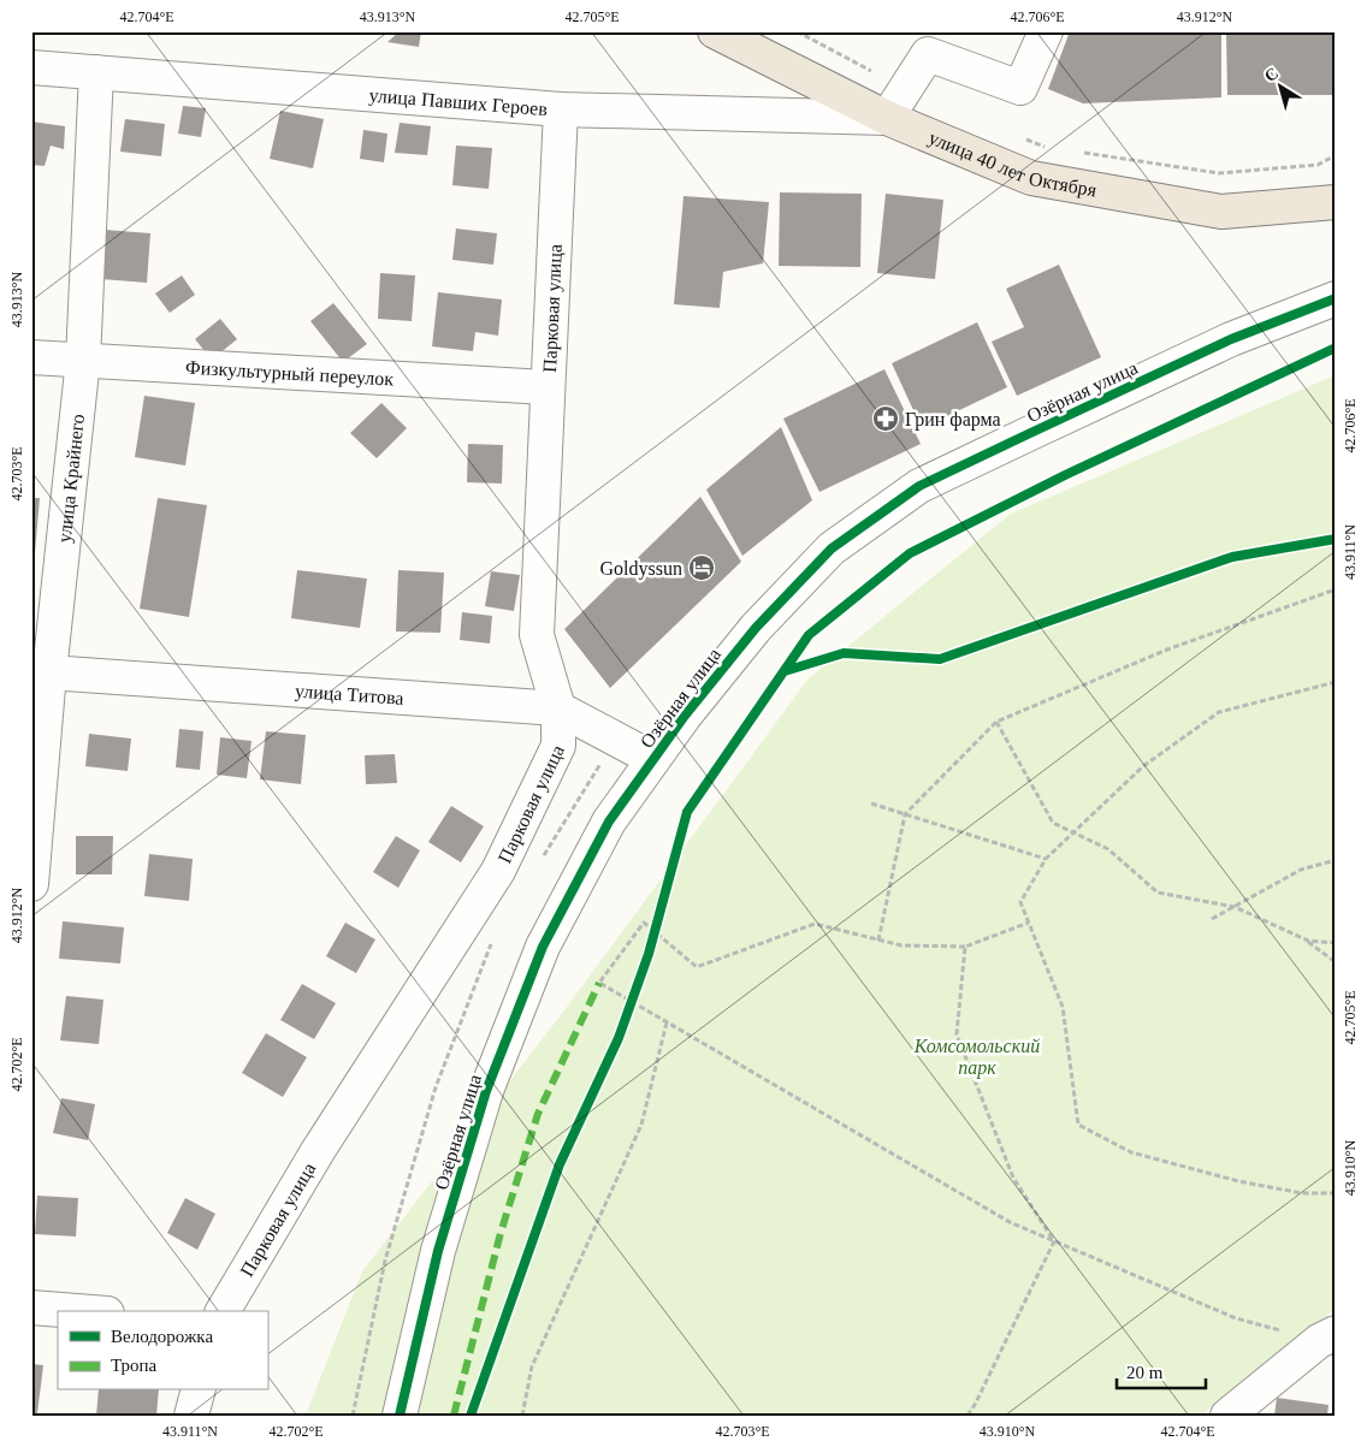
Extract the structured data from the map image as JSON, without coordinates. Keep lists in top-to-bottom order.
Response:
{
  "streets": {
    "main road": ["улица 40 лет Октября"],
    "street": [
      "улица Павших Героев",
      "Парковая улица",
      "Физкультурный переулок",
      "Озёрная улица",
      "улица Крайнего",
      "улица Титова"
    ]
  },
  "crossings": [
    ["улица Павших Героев", "улица 40 лет Октября"],
    ["улица Павших Героев", "Парковая улица"],
    ["улица Павших Героев", "улица Крайнего"],
    ["Парковая улица", "Физкультурный переулок"],
    ["Парковая улица", "улица Титова"],
    ["Физкультурный переулок", "улица Крайнего"],
    ["Озёрная улица", "улица Титова"],
    ["улица Крайнего", "улица Титова"]
  ],
  "parks": ["Комсомольский парк"],
  "places": {
    "pharmacy": ["Грин фарма"],
    "hotel": ["Goldyssun"]
  },
  "legend": ["Велодорожка", "Тропа"],
  "scale_bar": "20 m",
  "north": "top left",
  "coordinates": [
    "42.704°E",
    "43.913°N",
    "42.705°E",
    "42.706°E",
    "43.912°N",
    "42.703°E",
    "43.911°N",
    "42.702°E",
    "43.910°N"
  ]
}
